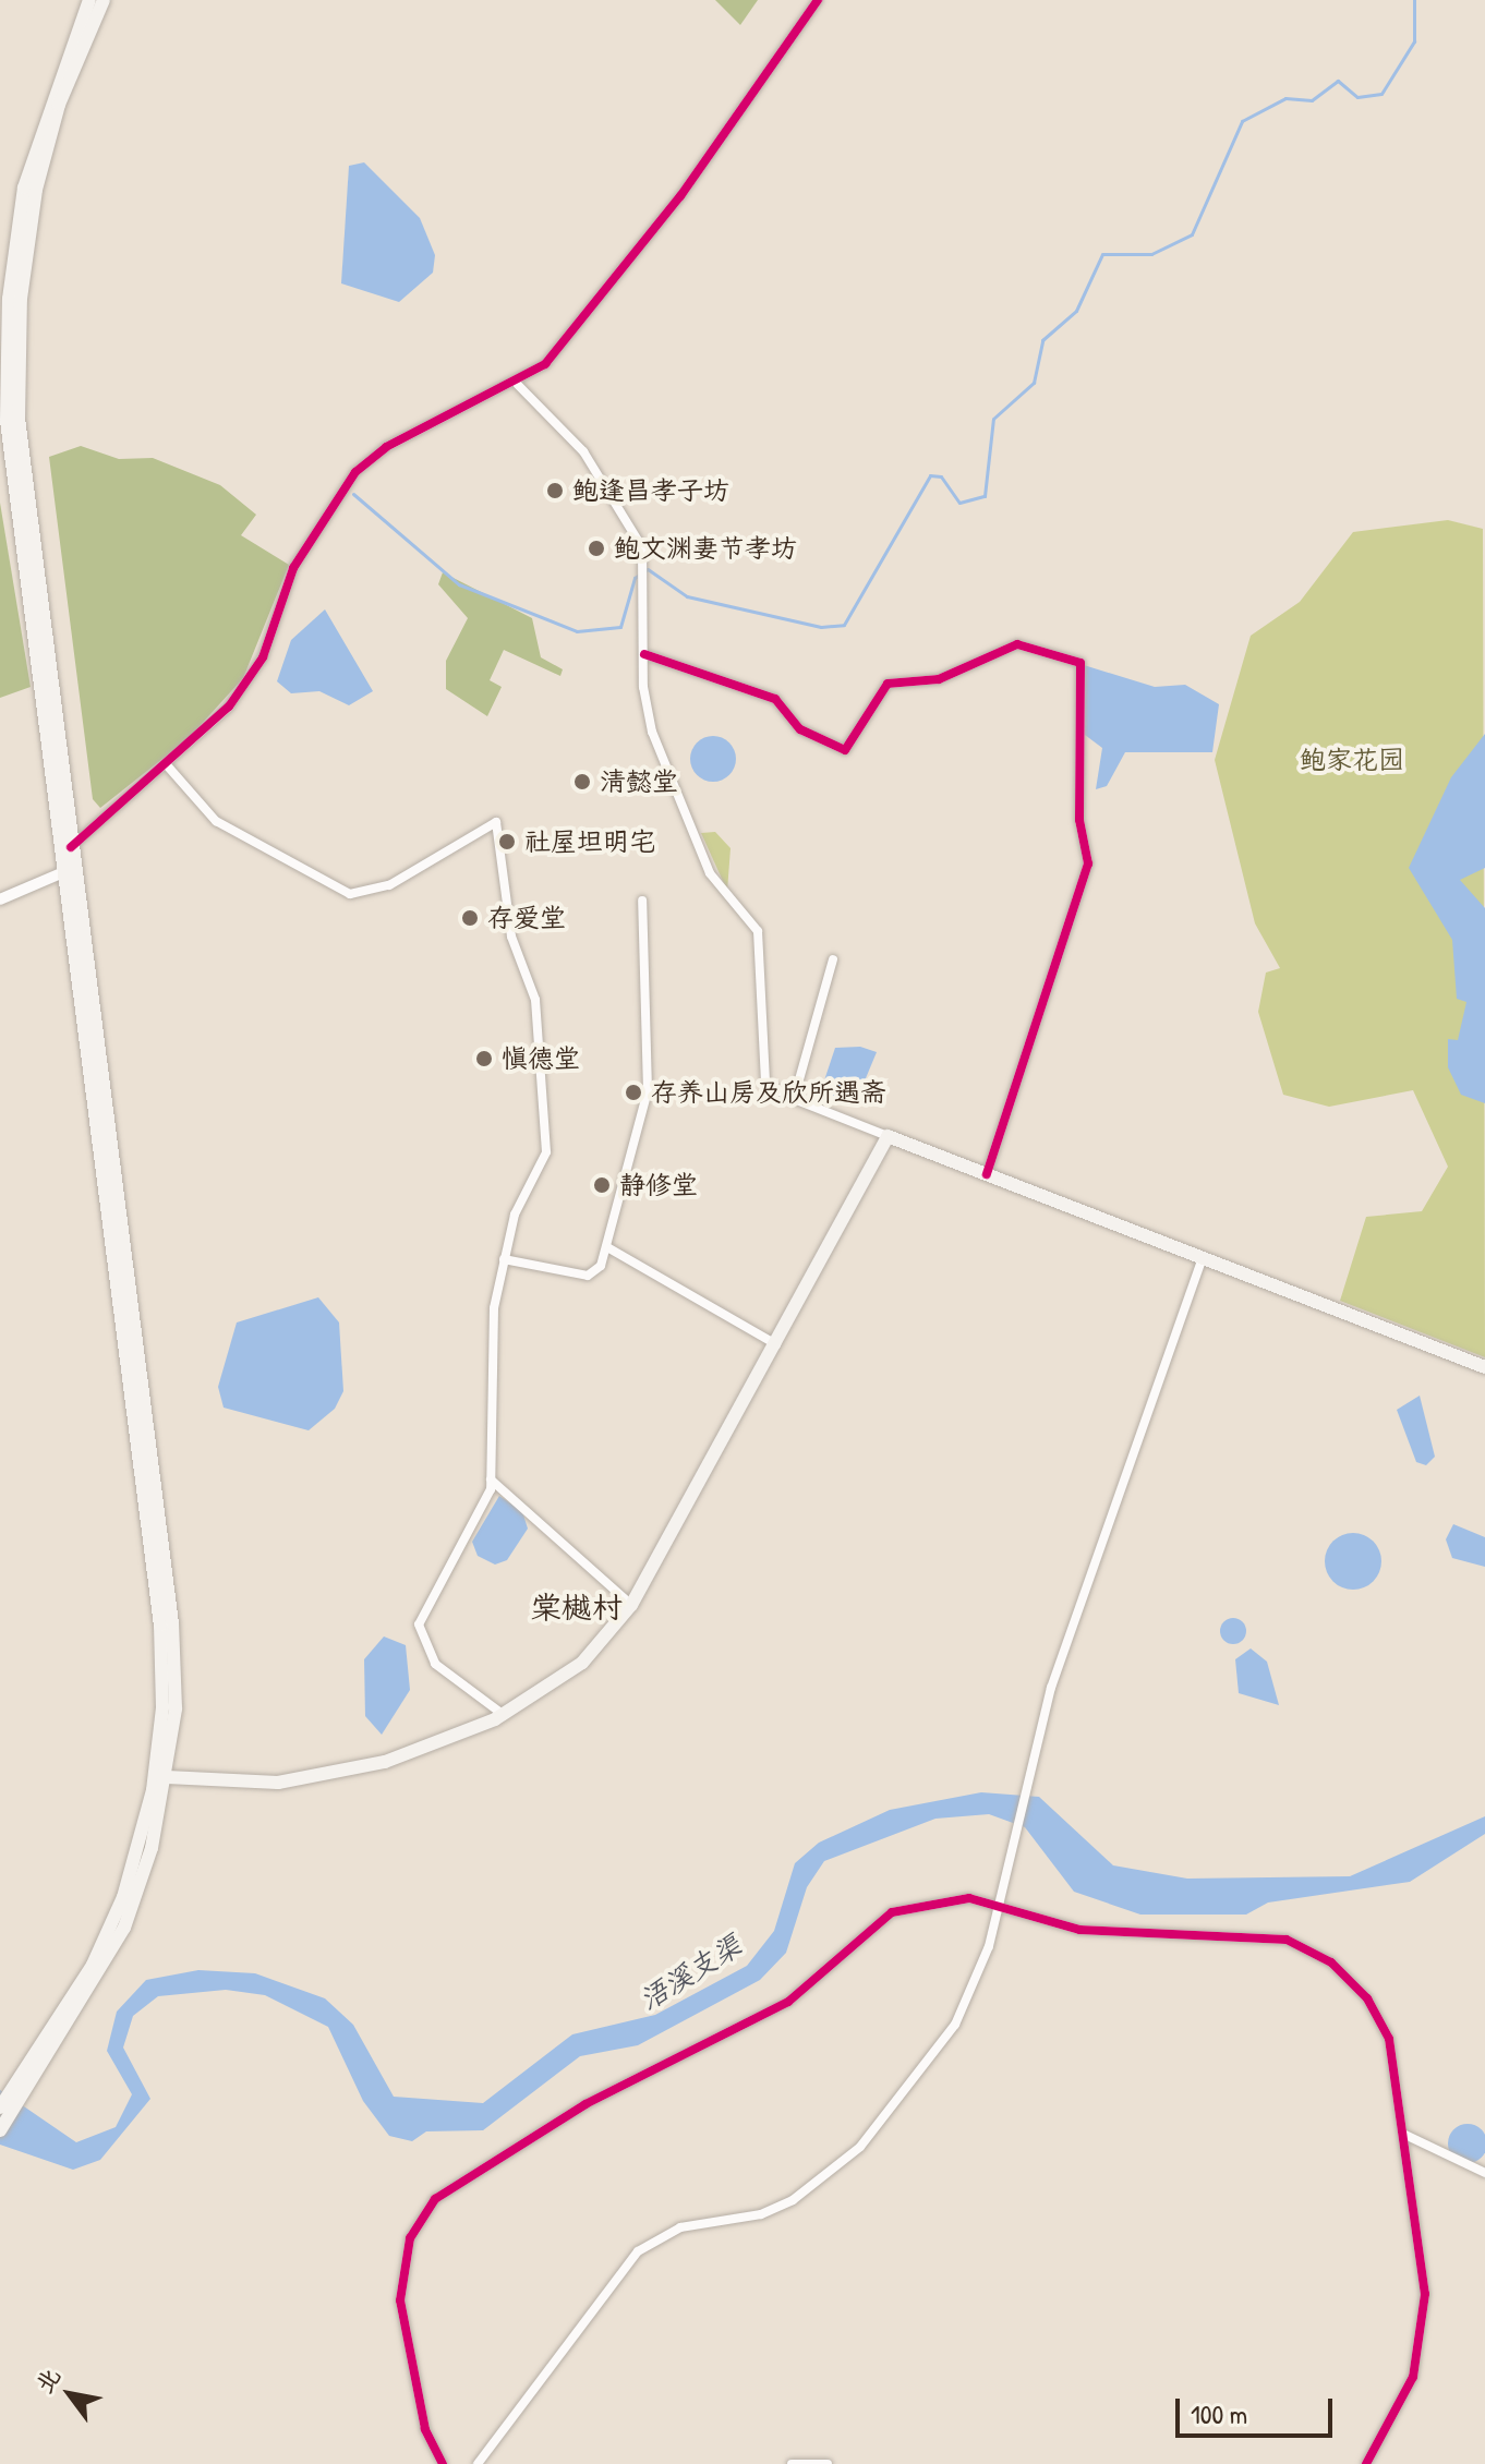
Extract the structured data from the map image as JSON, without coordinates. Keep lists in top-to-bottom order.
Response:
{
  "districts": ["棠樾村"],
  "water": ["浯溪支渠"],
  "parks": ["鲍家花园"],
  "places": [
    "鲍逢昌孝子坊",
    "鲍文渊妻节孝坊",
    "清懿堂",
    "社屋坦明宅",
    "存爱堂",
    "慎德堂",
    "存养山房及欣所遇斋",
    "静修堂"
  ],
  "scale_bar": "100 m",
  "north": "top left"
}
